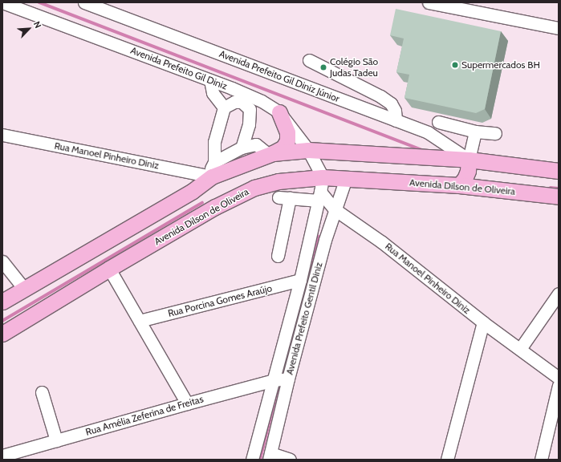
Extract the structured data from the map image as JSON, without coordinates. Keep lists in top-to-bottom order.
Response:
{
  "streets": {
    "main road": ["Avenida Dilson de Oliveira"],
    "street": [
      "Avenida Prefeito Gil Diniz",
      "Avenida Prefeito Gil Diniz Júnior",
      "Rua Manoel Pinheiro Diniz",
      "Rua Porcina Gomes Araújo",
      "Avenida Prefeito Gentil Diniz",
      "Rua Amélia Zeferina de Freitas"
    ]
  },
  "crossings": [
    ["Avenida Prefeito Gil Diniz", "Rua Manoel Pinheiro Diniz"],
    ["Avenida Prefeito Gil Diniz", "Avenida Dilson de Oliveira"],
    ["Avenida Prefeito Gil Diniz", "Avenida Prefeito Gentil Diniz"],
    ["Rua Manoel Pinheiro Diniz", "Avenida Prefeito Gentil Diniz"],
    ["Avenida Dilson de Oliveira", "Avenida Prefeito Gentil Diniz"],
    ["Rua Porcina Gomes Araújo", "Avenida Prefeito Gentil Diniz"],
    ["Avenida Prefeito Gentil Diniz", "Rua Amélia Zeferina de Freitas"]
  ],
  "places": ["Supermercados BH", "Colégio São Judas Tadeu"],
  "north": "top right"
}
